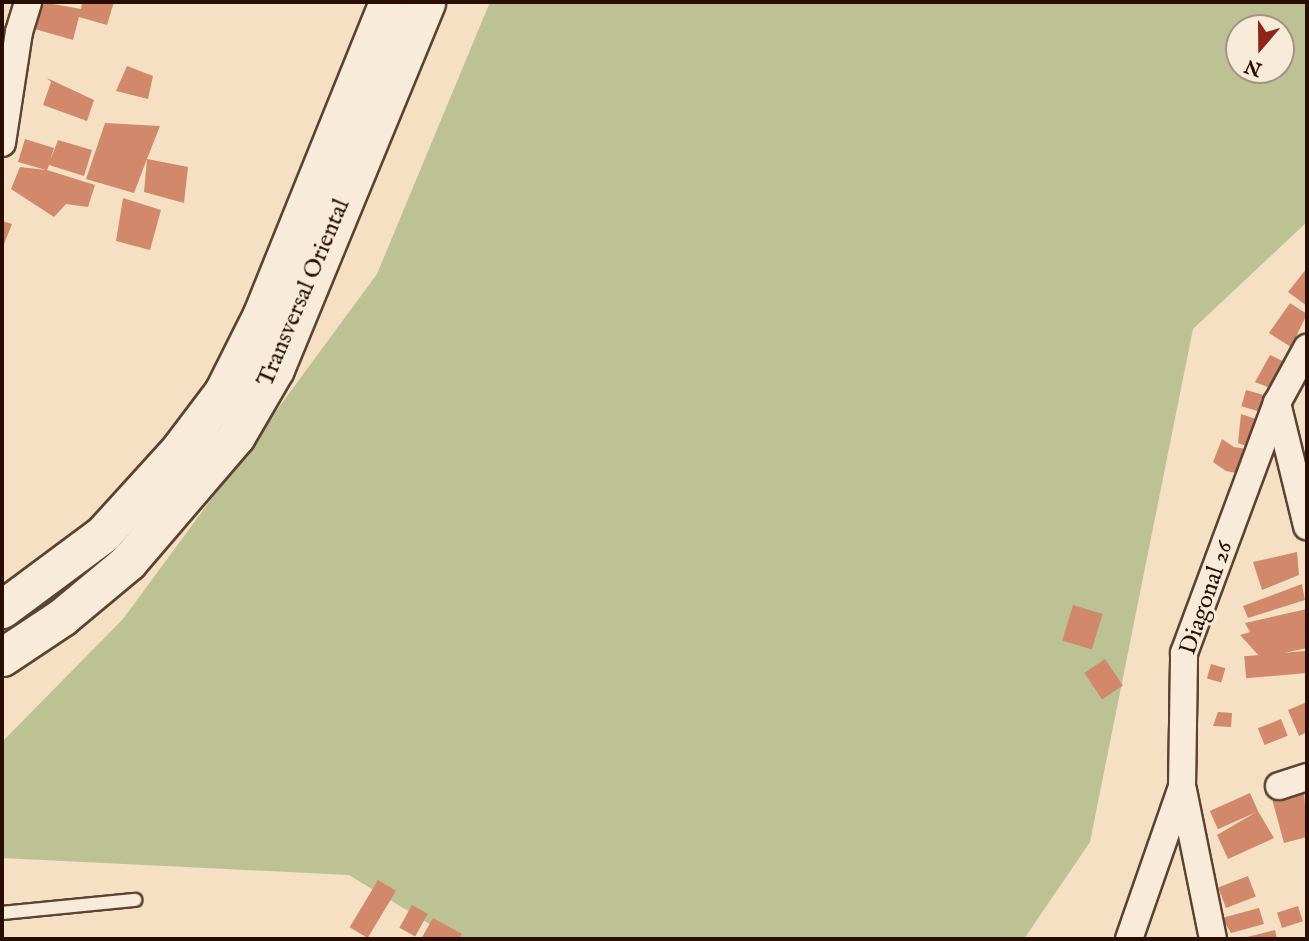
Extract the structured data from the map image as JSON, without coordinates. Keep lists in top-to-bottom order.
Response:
{
  "streets": {
    "main road": ["Transversal Oriental"],
    "street": ["Diagonal 26"]
  },
  "north": "bottom"
}
